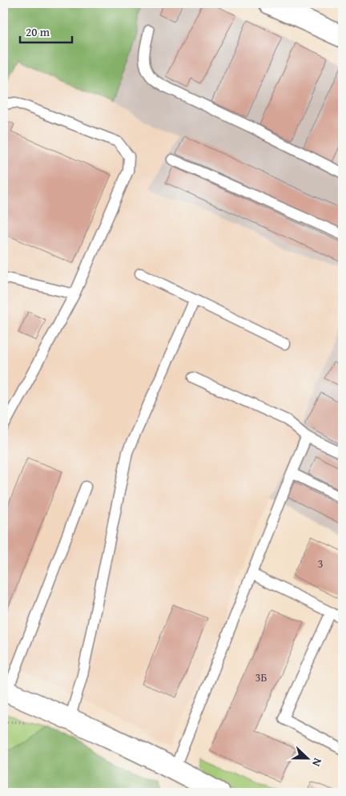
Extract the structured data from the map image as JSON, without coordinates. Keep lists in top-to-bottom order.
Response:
{
  "house_numbers": ["3", "3Б"],
  "scale_bar": "20 m",
  "north": "right"
}
